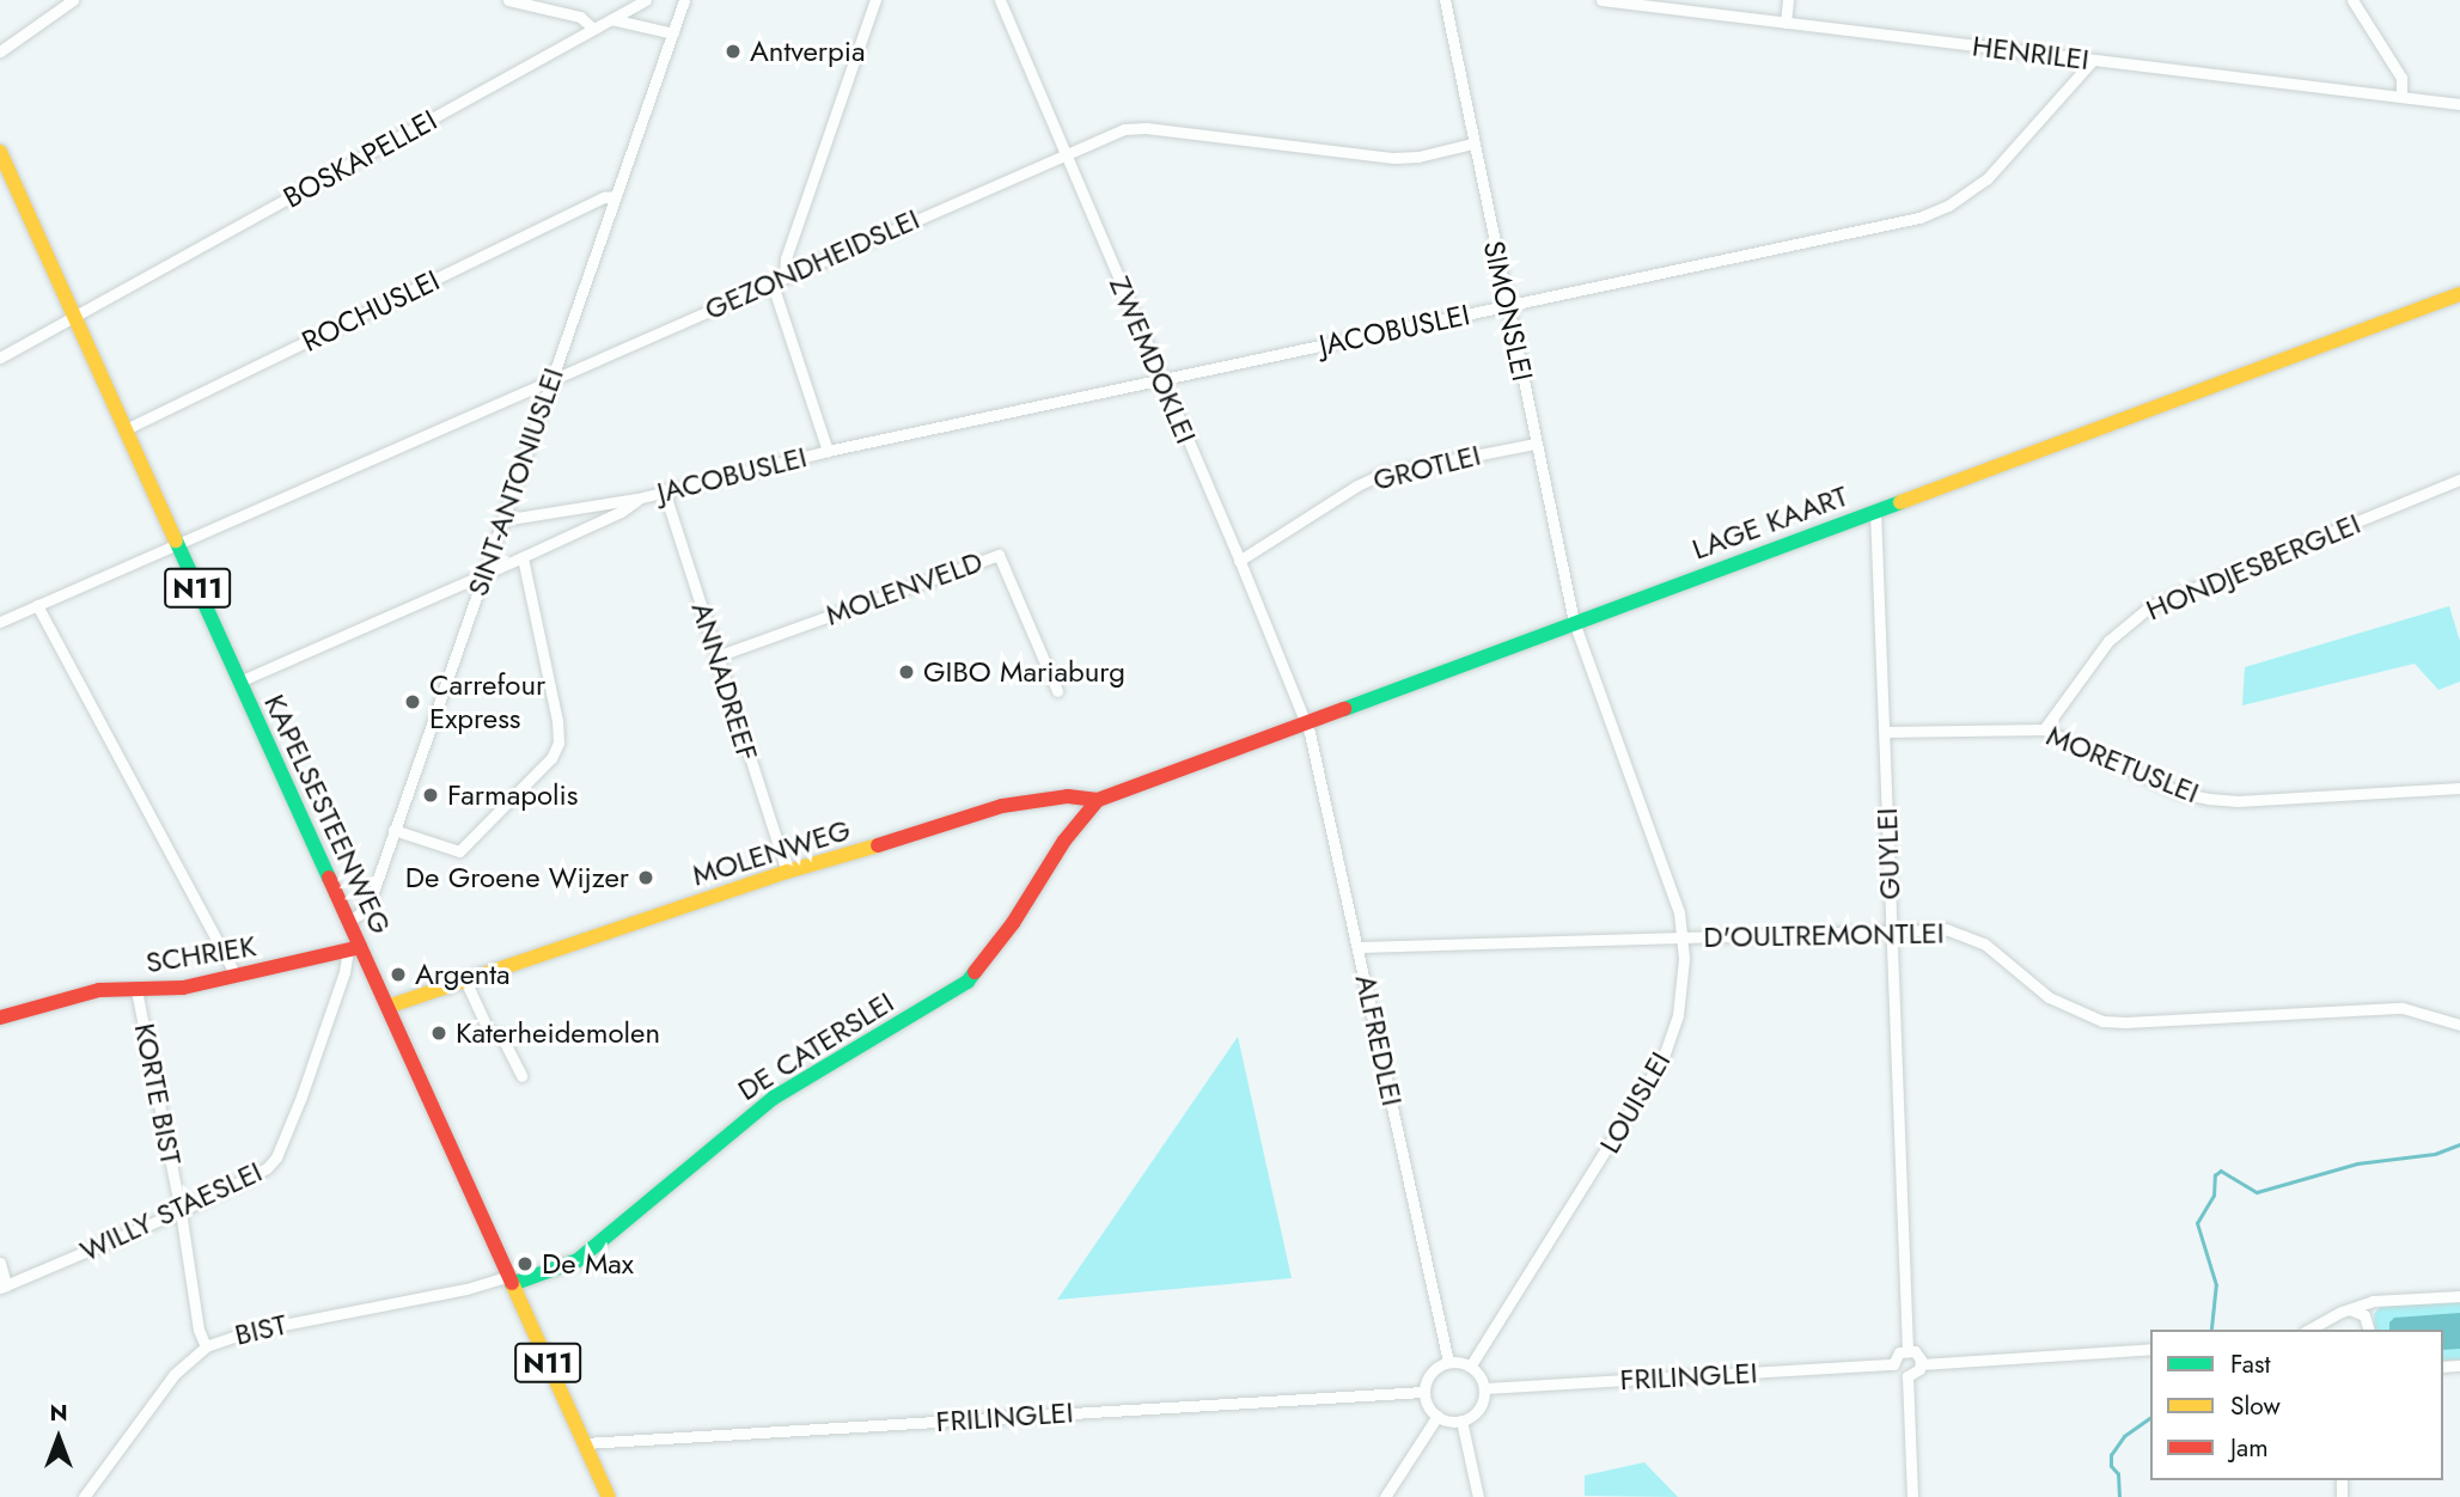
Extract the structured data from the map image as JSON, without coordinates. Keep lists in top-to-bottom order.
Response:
{
  "streets": {
    "street": [
      "HENRILEI",
      "BOSKAPELLEI",
      "GEZONDHEIDSLEI",
      "ROCHUSLEI",
      "SIMONSLEI",
      "JACOBUSLEI",
      "ZWEMDOKLEI",
      "GROTLEI",
      "SINT-ANTONIUSLEI",
      "LAGE KAART",
      "HONDJESBERGLEI",
      "N11",
      "MOLENVELD",
      "ANNADREEF",
      "MORETUSLEI",
      "KAPELSESTEENWEG",
      "MOLENWEG",
      "GUYLEI",
      "D'OULTREMONTLEI",
      "SCHRIEK",
      "ALFREDLEI",
      "DE CATERSLEI",
      "KORTE BIST",
      "LOUISLEI",
      "WILLY STAESLEI",
      "BIST",
      "FRILINGLEI"
    ]
  },
  "crossings": [
    ["HENRILEI", "JACOBUSLEI"],
    ["BOSKAPELLEI", "KAPELSESTEENWEG"],
    ["GEZONDHEIDSLEI", "SIMONSLEI"],
    ["GEZONDHEIDSLEI", "ZWEMDOKLEI"],
    ["GEZONDHEIDSLEI", "SINT-ANTONIUSLEI"],
    ["GEZONDHEIDSLEI", "KAPELSESTEENWEG"],
    ["ROCHUSLEI", "SINT-ANTONIUSLEI"],
    ["ROCHUSLEI", "KAPELSESTEENWEG"],
    ["SIMONSLEI", "JACOBUSLEI"],
    ["SIMONSLEI", "GROTLEI"],
    ["SIMONSLEI", "LAGE KAART"],
    ["SIMONSLEI", "LOUISLEI"],
    ["JACOBUSLEI", "ZWEMDOKLEI"],
    ["JACOBUSLEI", "SINT-ANTONIUSLEI"],
    ["JACOBUSLEI", "ANNADREEF"],
    ["JACOBUSLEI", "KAPELSESTEENWEG"],
    ["ZWEMDOKLEI", "GROTLEI"],
    ["ZWEMDOKLEI", "LAGE KAART"],
    ["ZWEMDOKLEI", "ALFREDLEI"],
    ["SINT-ANTONIUSLEI", "KAPELSESTEENWEG"],
    ["LAGE KAART", "MOLENWEG"],
    ["LAGE KAART", "GUYLEI"],
    ["LAGE KAART", "ALFREDLEI"],
    ["LAGE KAART", "DE CATERSLEI"],
    ["LAGE KAART", "LOUISLEI"],
    ["HONDJESBERGLEI", "MORETUSLEI"],
    ["MOLENVELD", "ANNADREEF"],
    ["ANNADREEF", "MOLENWEG"],
    ["MORETUSLEI", "GUYLEI"],
    ["KAPELSESTEENWEG", "MOLENWEG"],
    ["KAPELSESTEENWEG", "SCHRIEK"],
    ["KAPELSESTEENWEG", "DE CATERSLEI"],
    ["KAPELSESTEENWEG", "WILLY STAESLEI"],
    ["KAPELSESTEENWEG", "BIST"],
    ["KAPELSESTEENWEG", "FRILINGLEI"],
    ["MOLENWEG", "DE CATERSLEI"],
    ["GUYLEI", "D'OULTREMONTLEI"],
    ["GUYLEI", "FRILINGLEI"],
    ["D'OULTREMONTLEI", "ALFREDLEI"],
    ["D'OULTREMONTLEI", "LOUISLEI"],
    ["SCHRIEK", "KORTE BIST"],
    ["SCHRIEK", "WILLY STAESLEI"],
    ["ALFREDLEI", "LOUISLEI"],
    ["ALFREDLEI", "FRILINGLEI"],
    ["DE CATERSLEI", "BIST"],
    ["KORTE BIST", "WILLY STAESLEI"],
    ["KORTE BIST", "BIST"],
    ["LOUISLEI", "FRILINGLEI"]
  ],
  "places": [
    "Antverpia",
    "GIBO Mariaburg",
    "Carrefour Express",
    "Farmapolis",
    "De Groene Wijzer",
    "Argenta",
    "Katerheidemolen",
    "De Max"
  ],
  "legend": ["Fast", "Slow", "Jam"],
  "north": "top"
}
